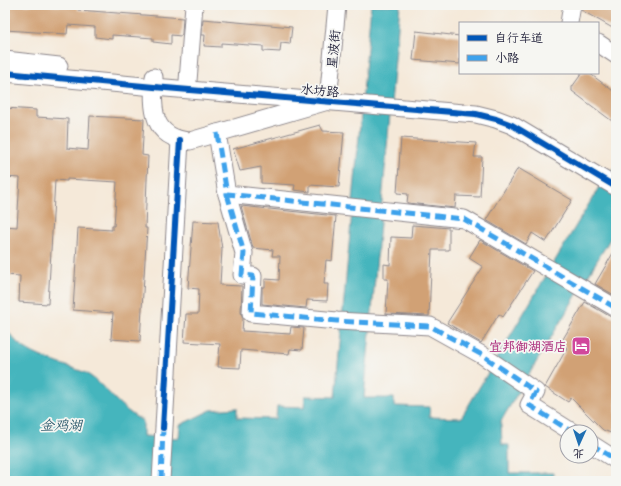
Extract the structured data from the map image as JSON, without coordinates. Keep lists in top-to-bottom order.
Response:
{
  "streets": {
    "street": ["星波街", "水坊路"]
  },
  "crossings": [
    ["星波街", "水坊路"]
  ],
  "water": ["金鸡湖"],
  "places": {
    "hotel": ["宜邦御湖酒店"]
  },
  "legend": ["自行车道", "小路"],
  "north": "bottom"
}
